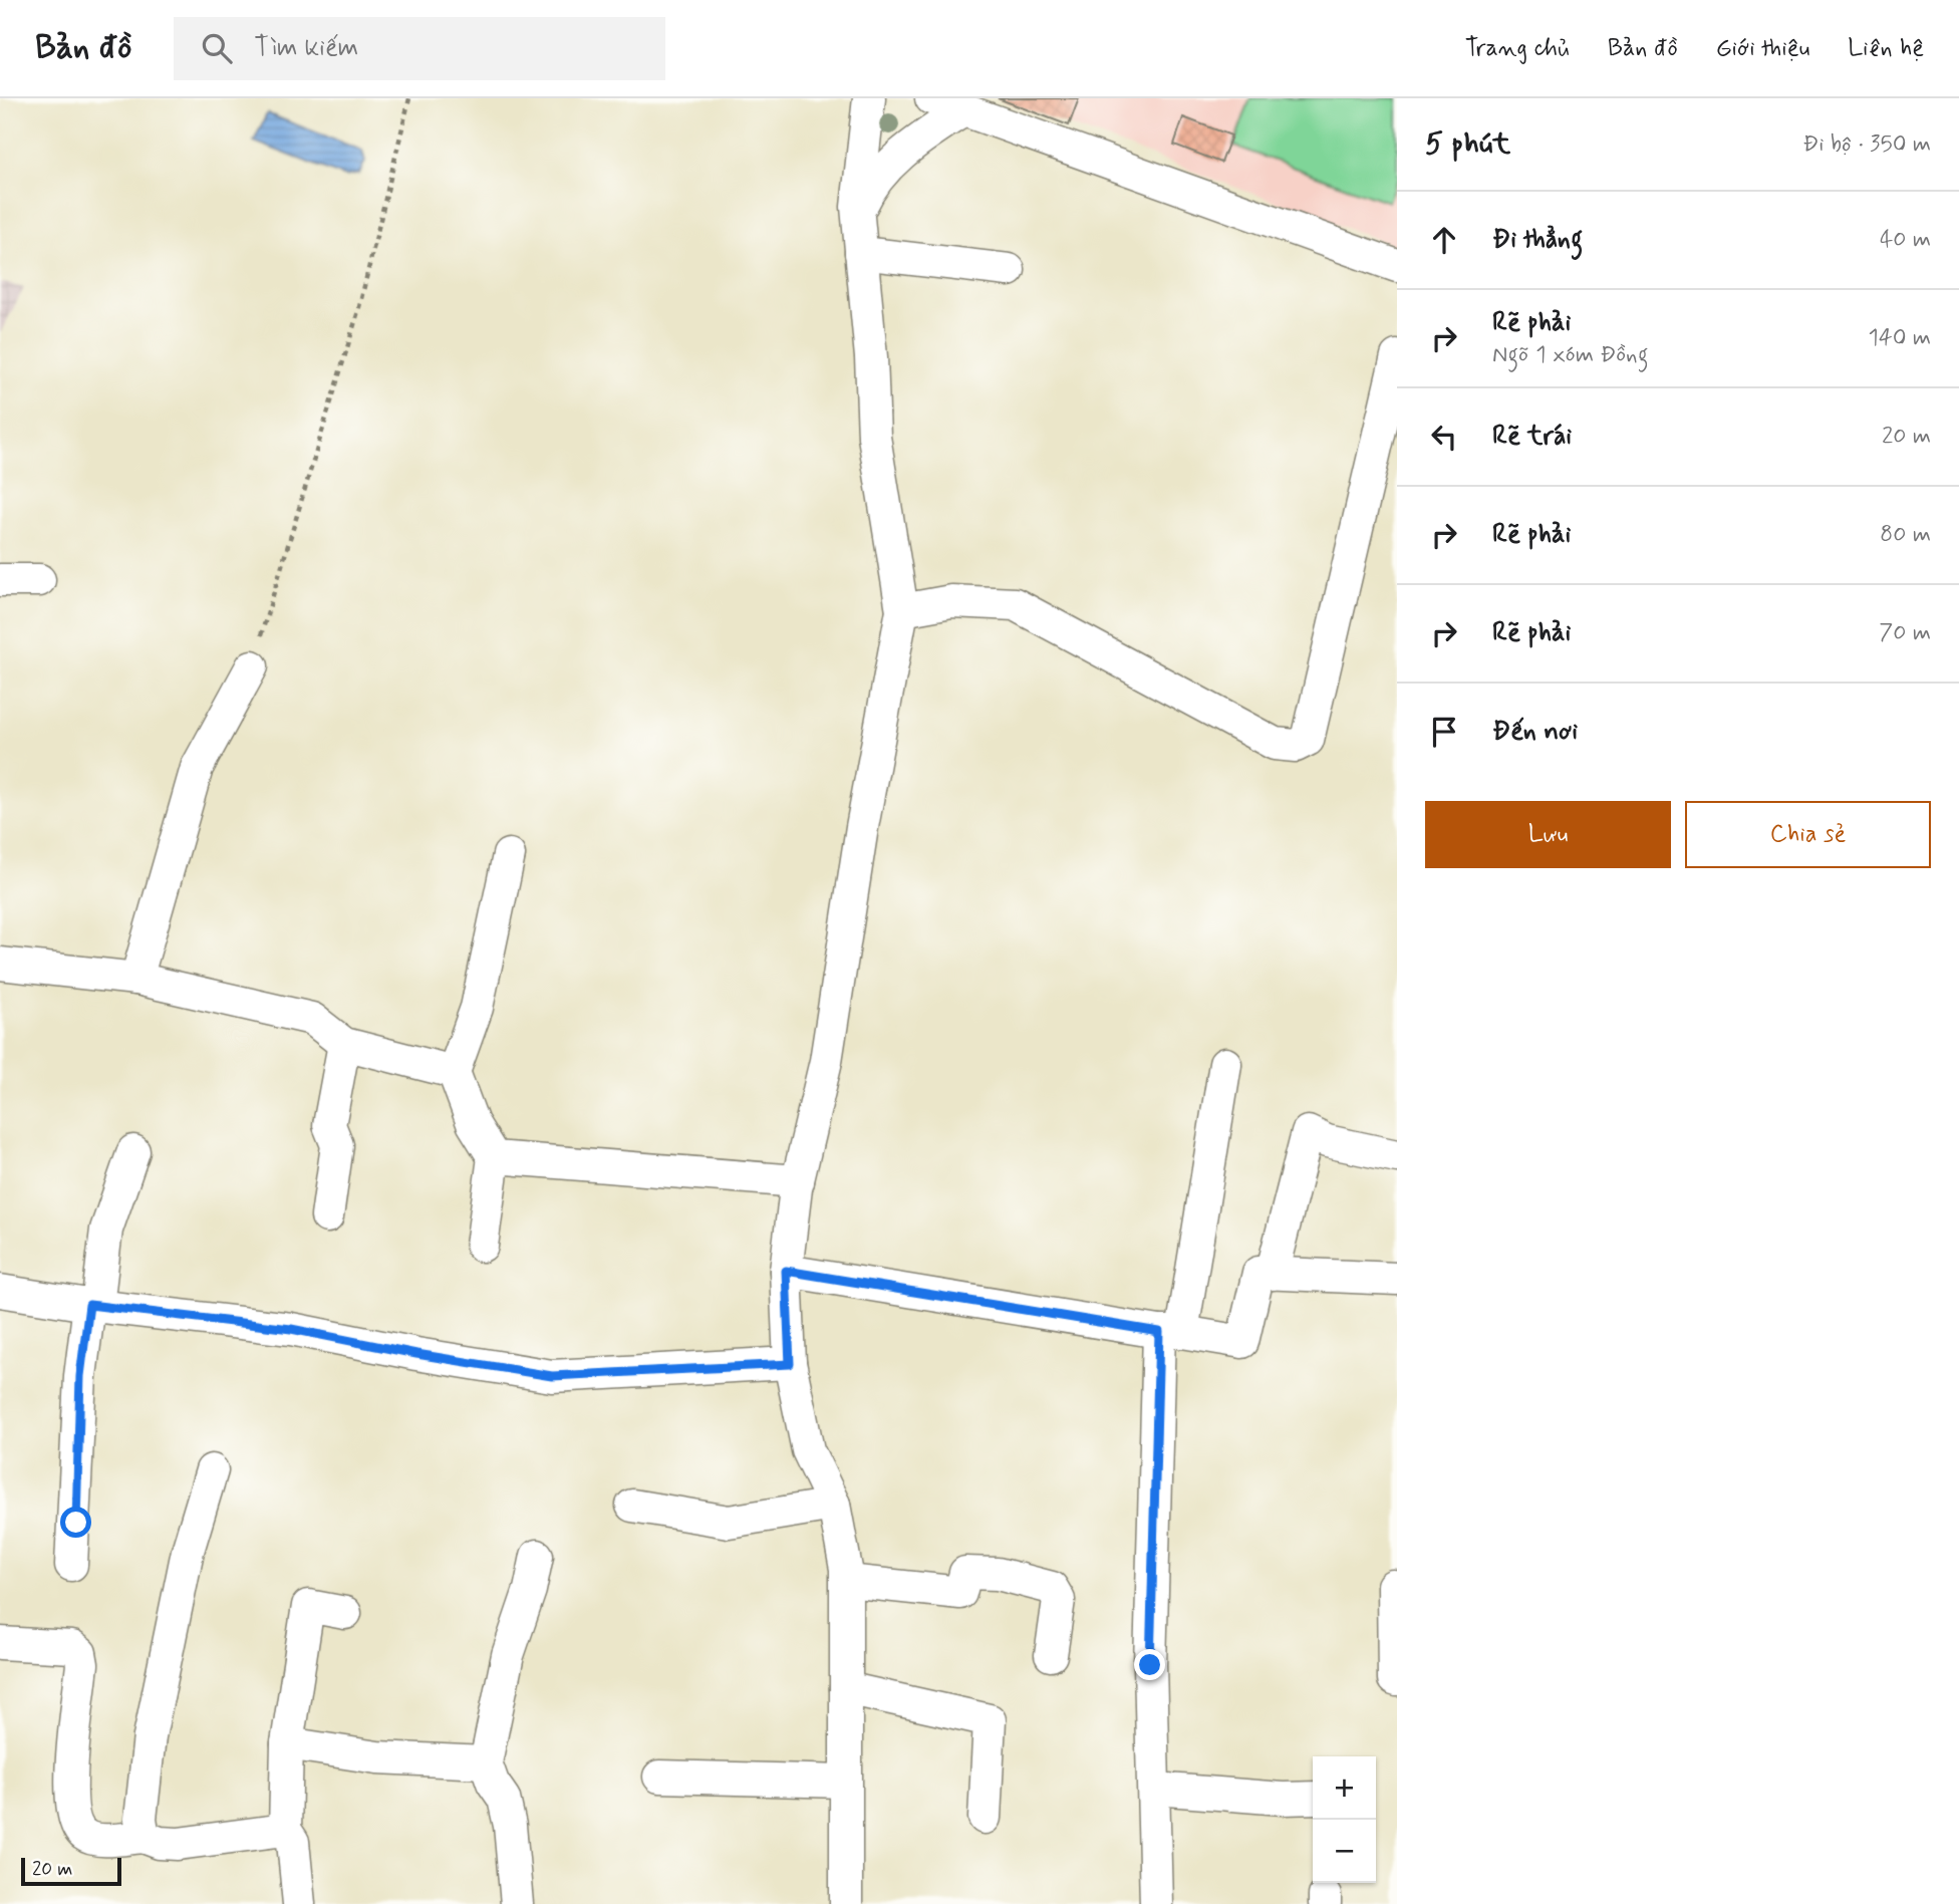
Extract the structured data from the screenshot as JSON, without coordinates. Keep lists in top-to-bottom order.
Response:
{
  "scale_bar": "20 m",
  "page": {
    "header": "Bản đồ",
    "search": "Tìm kiếm",
    "nav": [
      "Trang chủ",
      "Bản đồ",
      "Giới thiệu",
      "Liên hệ"
    ],
    "heading": ["5 phút", "Đi bộ · 350 m"],
    "list": [
      ["Đi thẳng", "40 m"],
      ["Rẽ phải", "Ngõ 1 xóm Đồng", "140 m"],
      ["Rẽ trái", "20 m"],
      ["Rẽ phải", "80 m"],
      ["Rẽ phải", "70 m"],
      "Đến nơi"
    ],
    "buttons": ["Lưu", "Chia sẻ"],
    "map_buttons": ["+", "−"],
    "scale": "20 m"
  }
}
